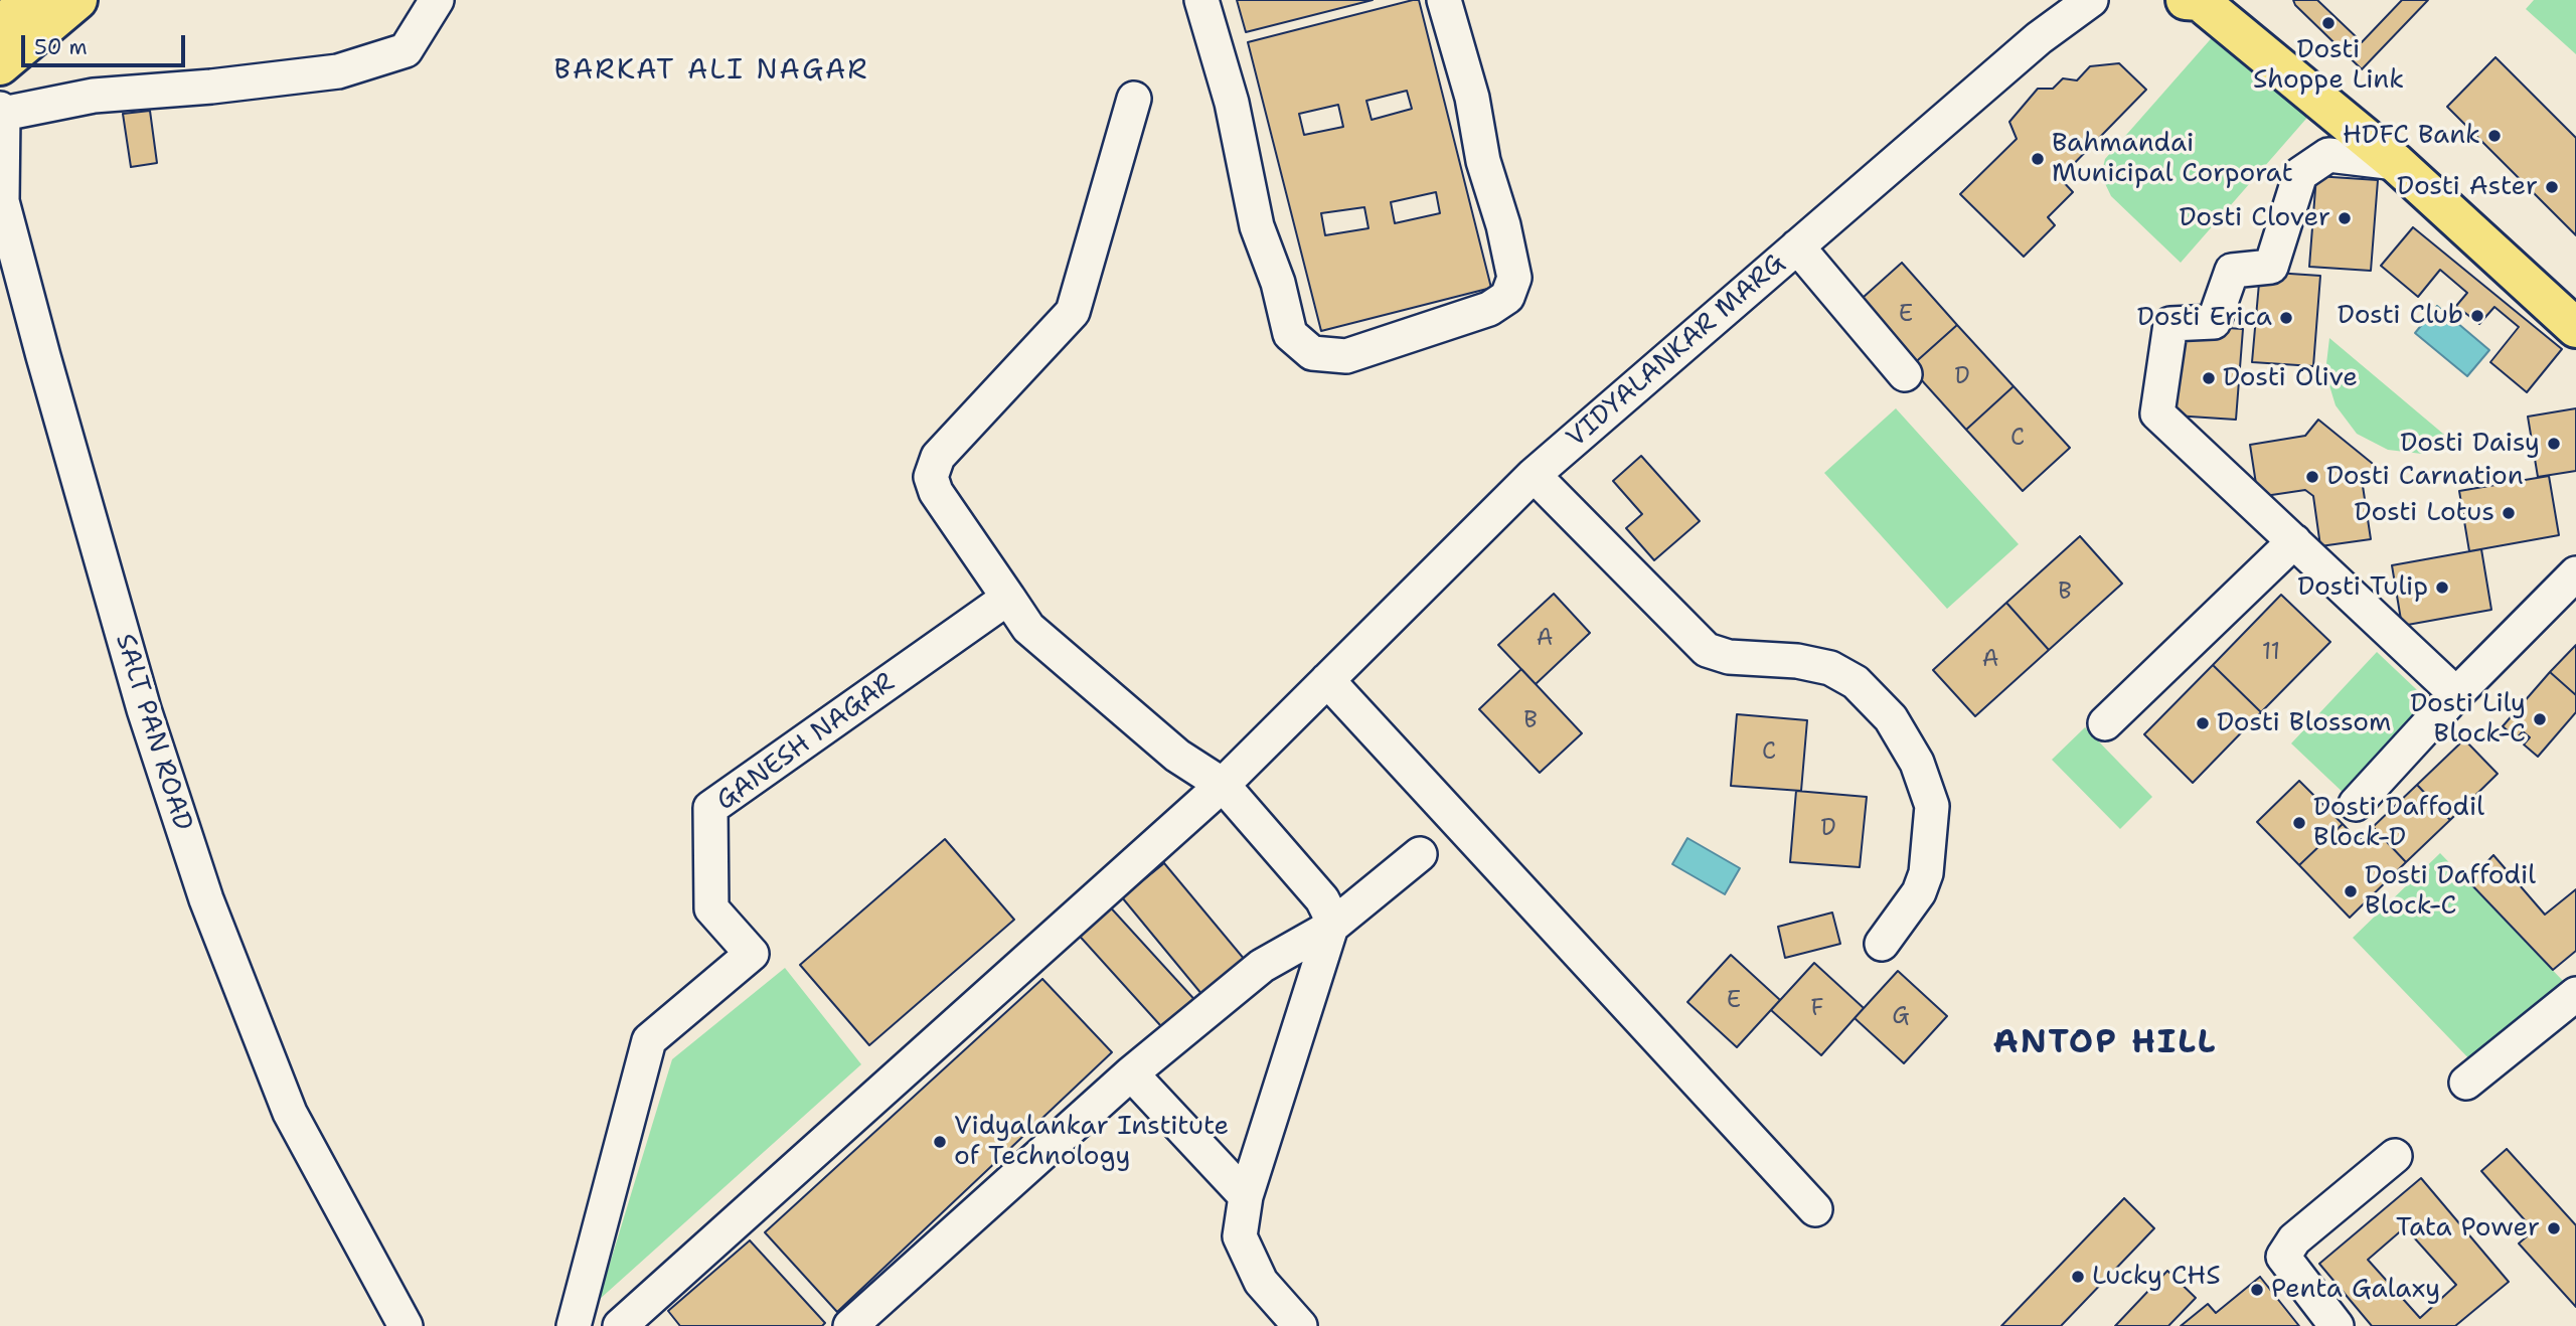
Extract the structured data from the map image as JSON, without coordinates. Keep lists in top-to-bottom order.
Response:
{
  "streets": {
    "street": ["VIDYALANKAR MARG", "SALT PAN ROAD", "GANESH NAGAR"]
  },
  "districts": ["BARKAT ALI NAGAR", "ANTOP HILL"],
  "places": [
    "Dosti Shoppe Link",
    "HDFC Bank",
    "Bahmandai Municipal Corporat",
    "Dosti Aster",
    "Dosti Clover",
    "Dosti Club",
    "Dosti Erica",
    "Dosti Olive",
    "Dosti Daisy",
    "Dosti Carnation",
    "Dosti Lotus",
    "Dosti Tulip",
    "Dosti Lily Block-C",
    "Dosti Blossom",
    "Dosti Daffodil Block-D",
    "Dosti Daffodil Block-C",
    "Vidyalankar Institute of Technology",
    "Tata Power",
    "Lucky CHS",
    "Penta Galaxy"
  ],
  "house_numbers": [
    "E",
    "D",
    "C",
    "B",
    "A",
    "11",
    "A",
    "B",
    "C",
    "D",
    "E",
    "F",
    "G"
  ],
  "scale_bar": "50 m"
}
